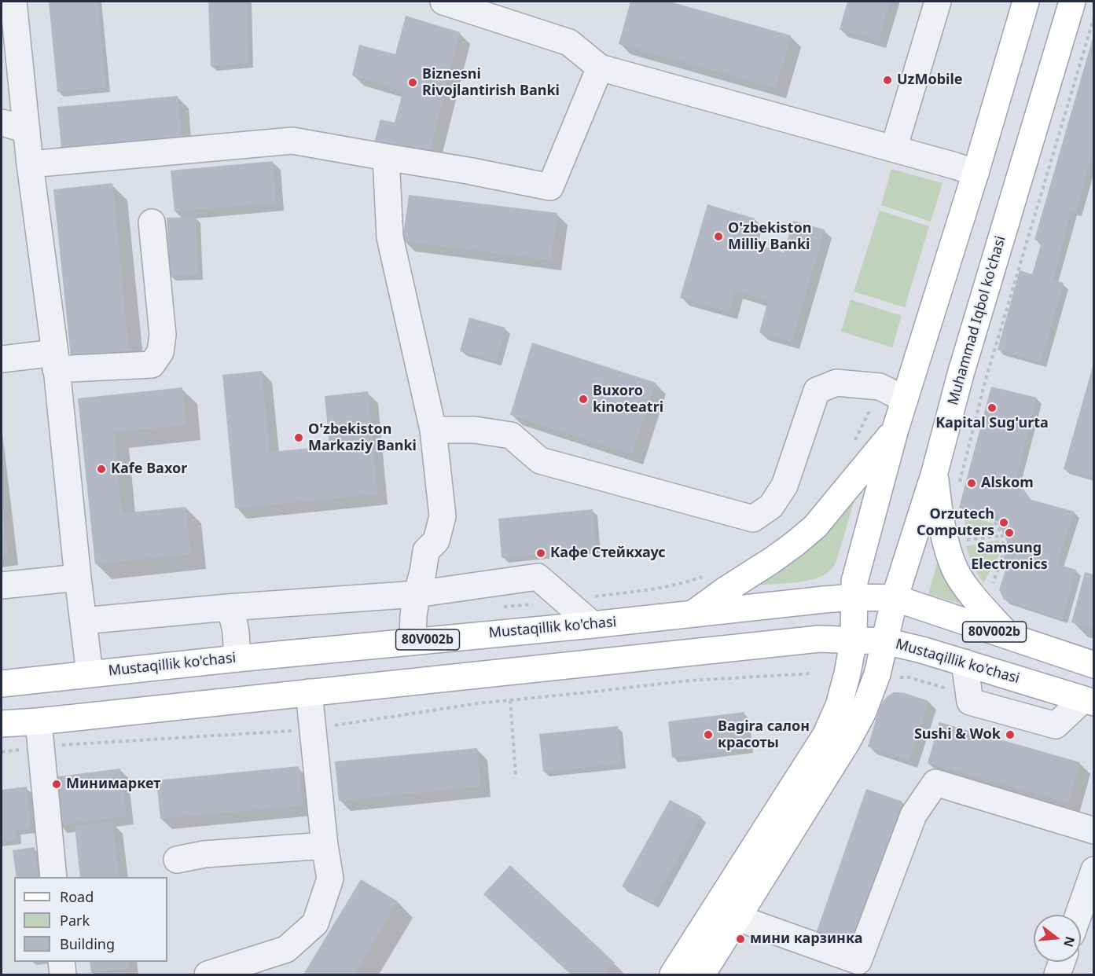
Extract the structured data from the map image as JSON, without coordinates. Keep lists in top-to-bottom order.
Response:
{
  "streets": {
    "main road": ["Muhammad Iqbol ko'chasi", "Mustaqillik ko'chasi", "80V002b"]
  },
  "crossings": [
    ["Muhammad Iqbol ko'chasi", "Mustaqillik ko'chasi"]
  ],
  "places": [
    "UzMobile",
    "Biznesni Rivojlantirish Banki",
    "O'zbekiston Milliy Banki",
    "Buxoro kinoteatri",
    "Kapital Sug'urta",
    "O'zbekiston Markaziy Banki",
    "Kafe Baxor",
    "Alskom",
    "Orzutech Computers",
    "Samsung Electronics",
    "Кафе Стейкхаус",
    "Bagira салон красоты",
    "Sushi & Wok",
    "Минимаркет",
    "мини карзинка"
  ],
  "legend": ["Road", "Park", "Building"],
  "north": "right"
}
